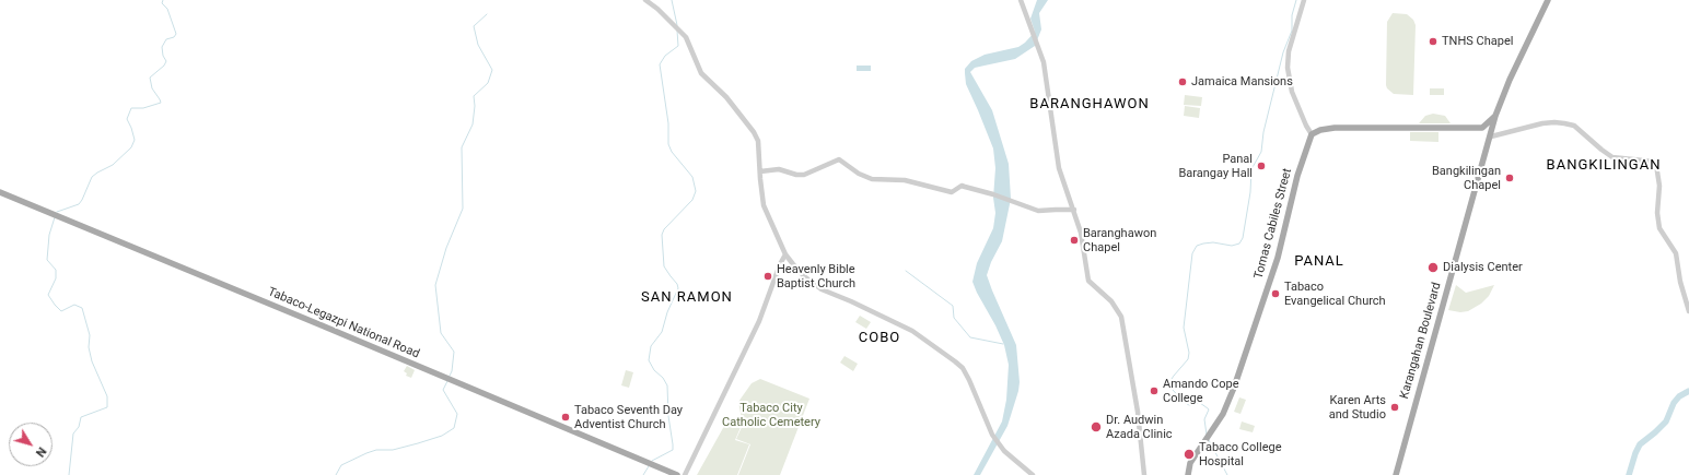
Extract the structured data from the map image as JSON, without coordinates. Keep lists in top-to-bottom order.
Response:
{
  "streets": {
    "main road": ["Tomas Cabiles Street", "Tabaco-Legazpi National Road", "Karangahan Boulevard"]
  },
  "districts": [
    "BARANGHAWON",
    "BANGKILINGAN",
    "PANAL",
    "SAN RAMON",
    "COBO"
  ],
  "parks": ["Tabaco City Catholic Cemetery"],
  "places": [
    "TNHS Chapel",
    "Jamaica Mansions",
    "Panal Barangay Hall",
    "Bangkilingan Chapel",
    "Baranghawon Chapel",
    "Dialysis Center",
    "Heavenly Bible Baptist Church",
    "Tabaco Evangelical Church",
    "Amando Cope College",
    "Karen Arts and Studio",
    "Tabaco Seventh Day Adventist Church",
    "Dr. Audwin Azada Clinic",
    "Tabaco College Hospital"
  ],
  "north": "bottom right"
}
